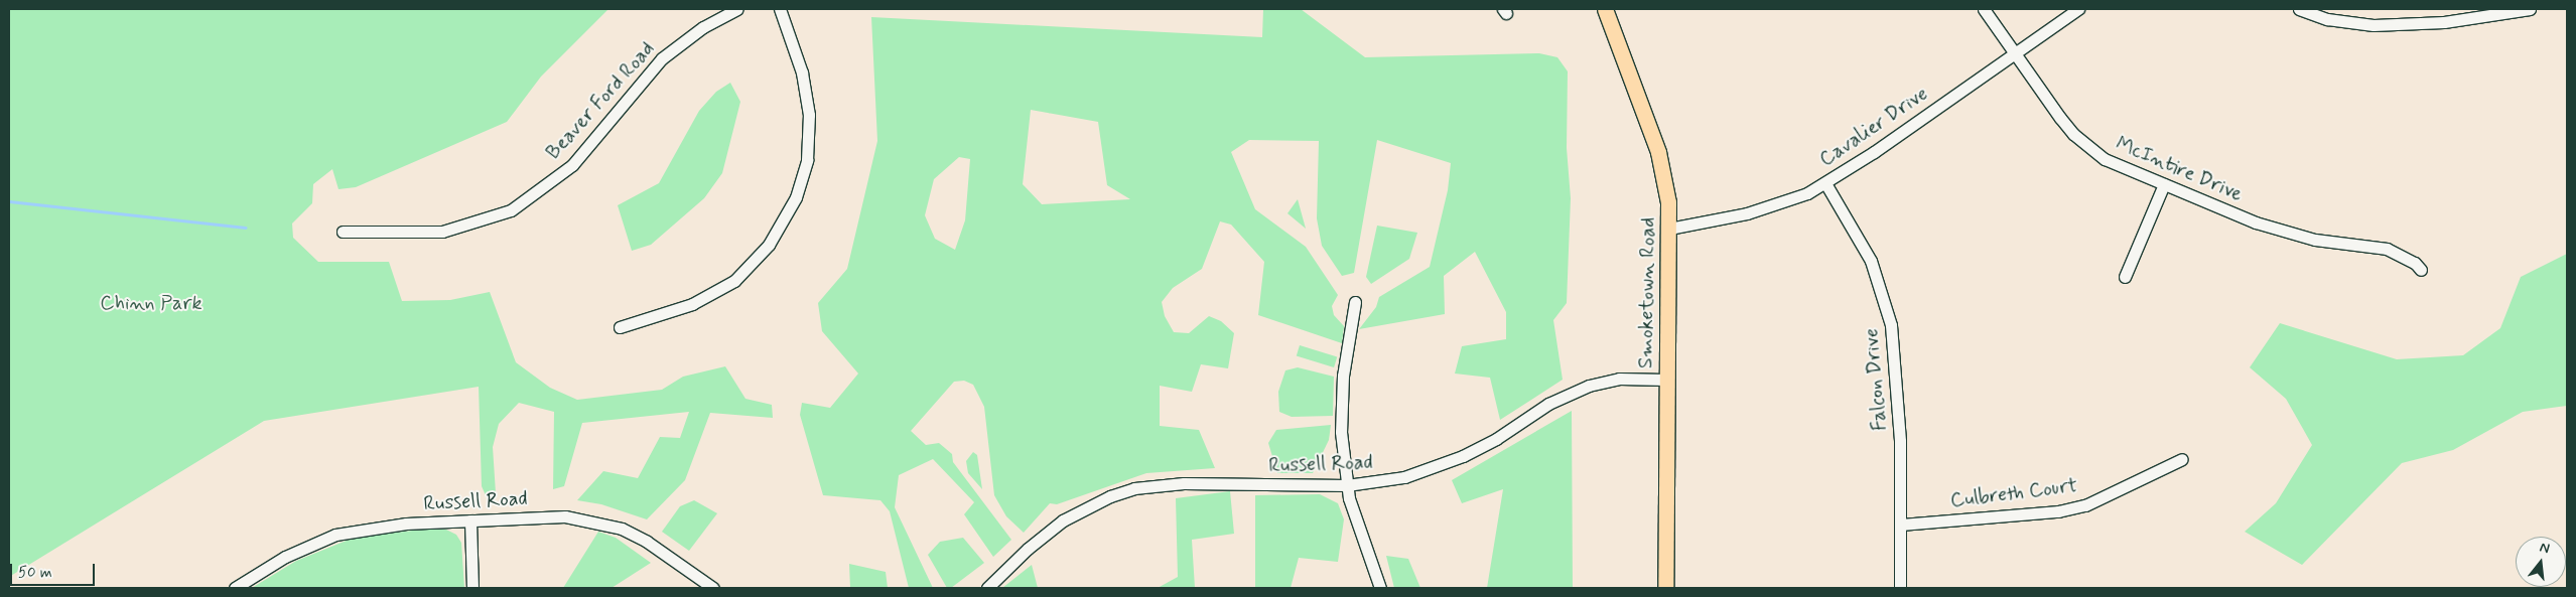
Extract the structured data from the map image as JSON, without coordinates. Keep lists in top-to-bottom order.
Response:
{
  "streets": {
    "main road": ["Smoketown Road"],
    "street": [
      "Beaver Ford Road",
      "Cavalier Drive",
      "McIntire Drive",
      "Falcon Drive",
      "Russell Road",
      "Culbreth Court"
    ]
  },
  "crossings": [
    ["Cavalier Drive", "McIntire Drive"],
    ["Cavalier Drive", "Smoketown Road"],
    ["Cavalier Drive", "Falcon Drive"],
    ["Smoketown Road", "Russell Road"],
    ["Falcon Drive", "Culbreth Court"]
  ],
  "parks": ["Chinn Park"],
  "scale_bar": "50 m",
  "north": "top"
}
